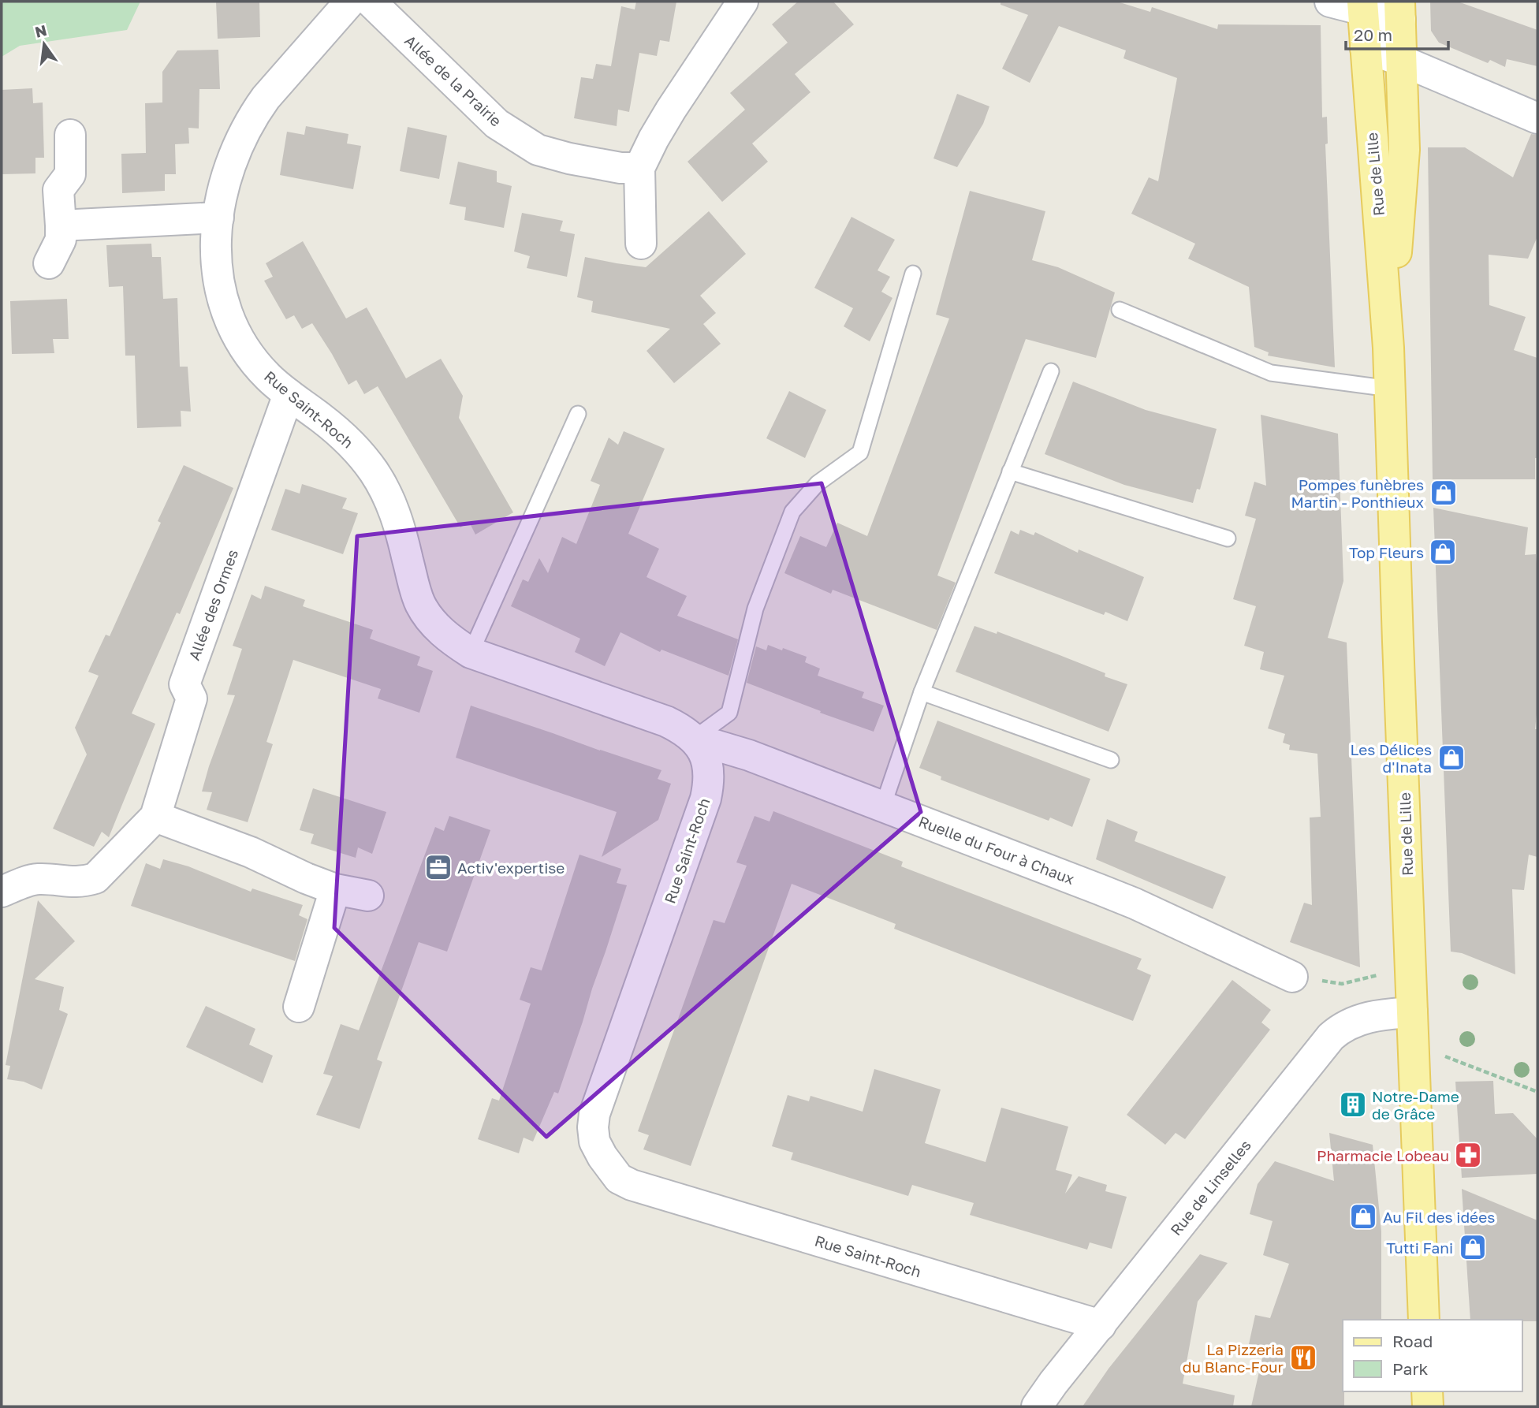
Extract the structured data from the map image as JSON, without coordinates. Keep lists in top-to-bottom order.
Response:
{
  "streets": {
    "main road": ["Rue de Lille"],
    "street": [
      "Allée de la Prairie",
      "Rue Saint-Roch",
      "Allée des Ormes",
      "Ruelle du Four à Chaux",
      "Rue de Linselles"
    ]
  },
  "crossings": [
    ["Rue de Lille", "Rue de Linselles"],
    ["Rue Saint-Roch", "Allée des Ormes"],
    ["Rue Saint-Roch", "Ruelle du Four à Chaux"],
    ["Rue Saint-Roch", "Rue de Linselles"]
  ],
  "places": {
    "shop": [
      "Pompes funèbres Martin - Ponthieux",
      "Top Fleurs",
      "Les Délices d'Inata",
      "Au Fil des idées",
      "Tutti Fani"
    ],
    "office": ["Activ'expertise"],
    "building": ["Notre-Dame de Grâce"],
    "pharmacy": ["Pharmacie Lobeau"],
    "restaurant": ["La Pizzeria du Blanc-Four"]
  },
  "legend": ["Road", "Park"],
  "scale_bar": "20 m",
  "north": "top"
}
